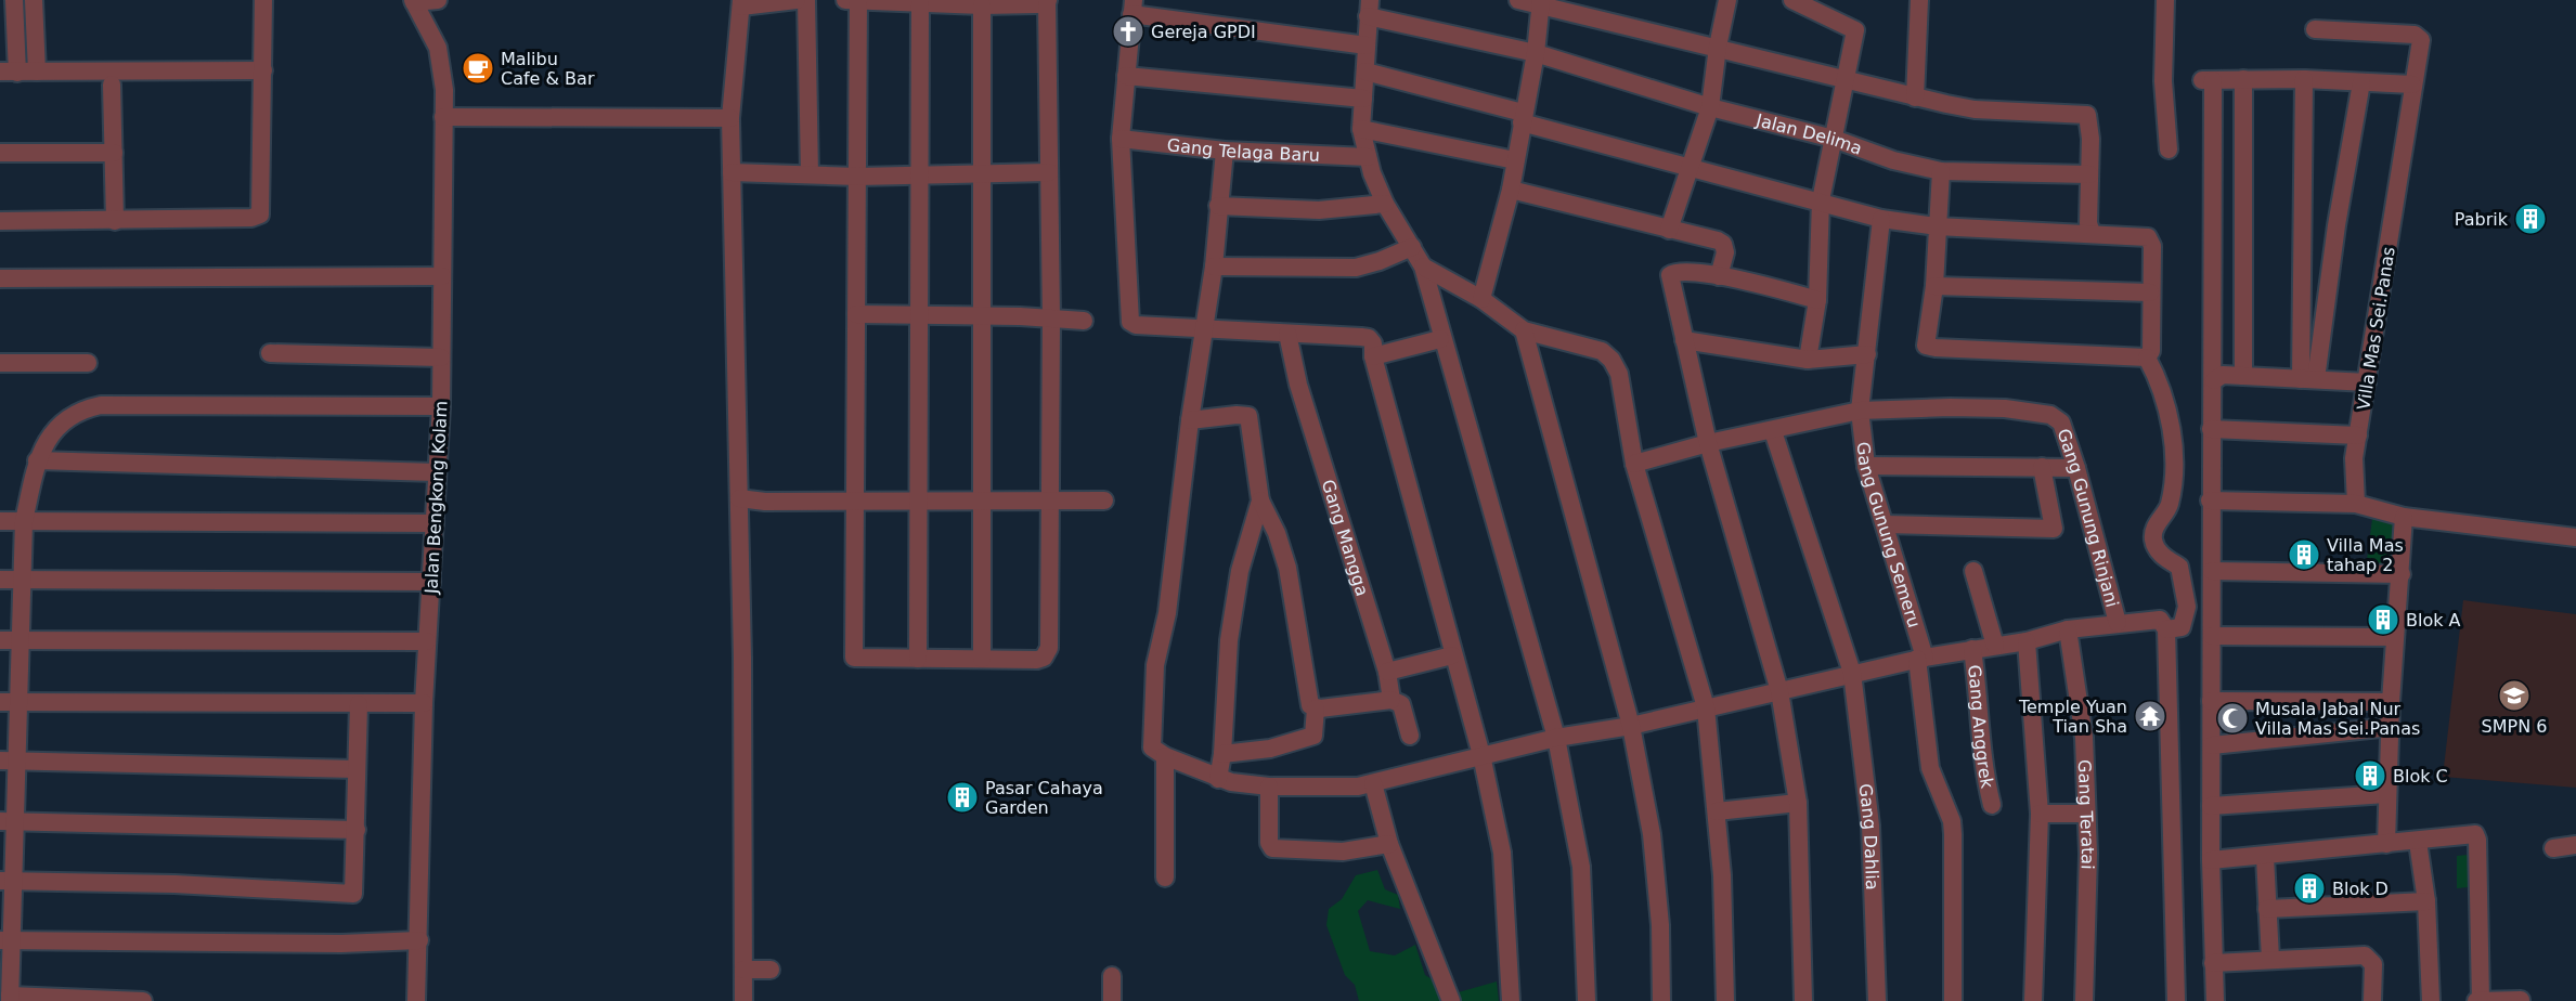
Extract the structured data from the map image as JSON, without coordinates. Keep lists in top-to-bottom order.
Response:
{
  "streets": {
    "street": [
      "Jalan Delima",
      "Gang Telaga Baru",
      "Villa Mas Sei.Panas",
      "Jalan Bengkong Kolam",
      "Gang Gunung Rinjani",
      "Gang Gunung Semeru",
      "Gang Mangga",
      "Gang Anggrek",
      "Gang Teratai",
      "Gang Dahlia"
    ]
  },
  "crossings": [
    ["Gang Gunung Rinjani", "Gang Gunung Semeru"],
    ["Gang Gunung Rinjani", "Gang Dahlia"]
  ],
  "places": {
    "church": ["Gereja GPDI"],
    "cafe": ["Malibu Cafe & Bar"],
    "building": [
      "Pabrik",
      "Villa Mas tahap 2",
      "Blok A",
      "Blok C",
      "Pasar Cahaya Garden",
      "Blok D"
    ],
    "school or university": ["SMPN 6"],
    "temple": ["Temple Yuan Tian Sha"],
    "mosque": ["Musala Jabal Nur Villa Mas Sei.Panas"]
  }
}
